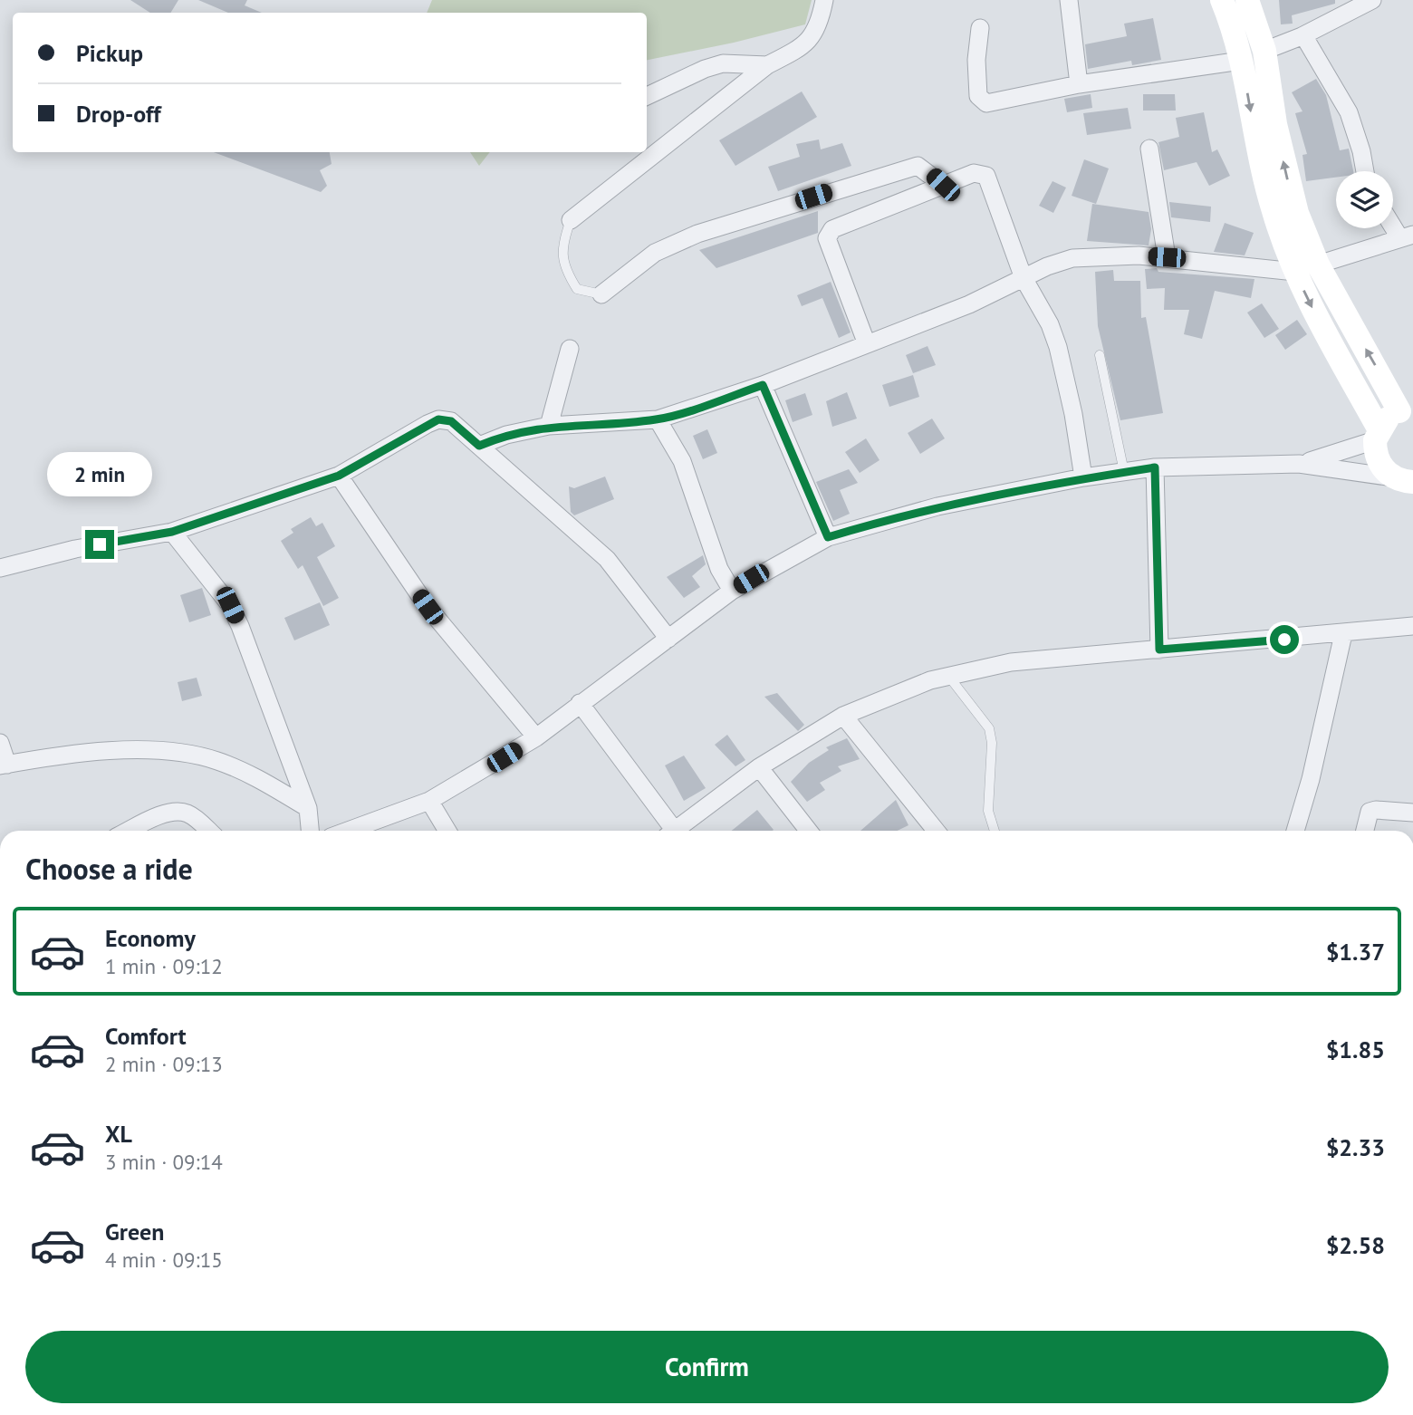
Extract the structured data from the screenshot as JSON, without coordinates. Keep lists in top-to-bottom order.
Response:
{
  "page": {
    "banner": ["Pickup", "Drop-off"],
    "bubble": "2 min",
    "heading": "Choose a ride",
    "list": [
      {
        "name": "Economy",
        "note": "1 min · 09:12",
        "value": "$1.37"
      },
      {
        "name": "Comfort",
        "note": "2 min · 09:13",
        "value": "$1.85"
      },
      {
        "name": "XL",
        "note": "3 min · 09:14",
        "value": "$2.33"
      },
      {
        "name": "Green",
        "note": "4 min · 09:15",
        "value": "$2.58"
      }
    ],
    "buttons": "Confirm"
  }
}
